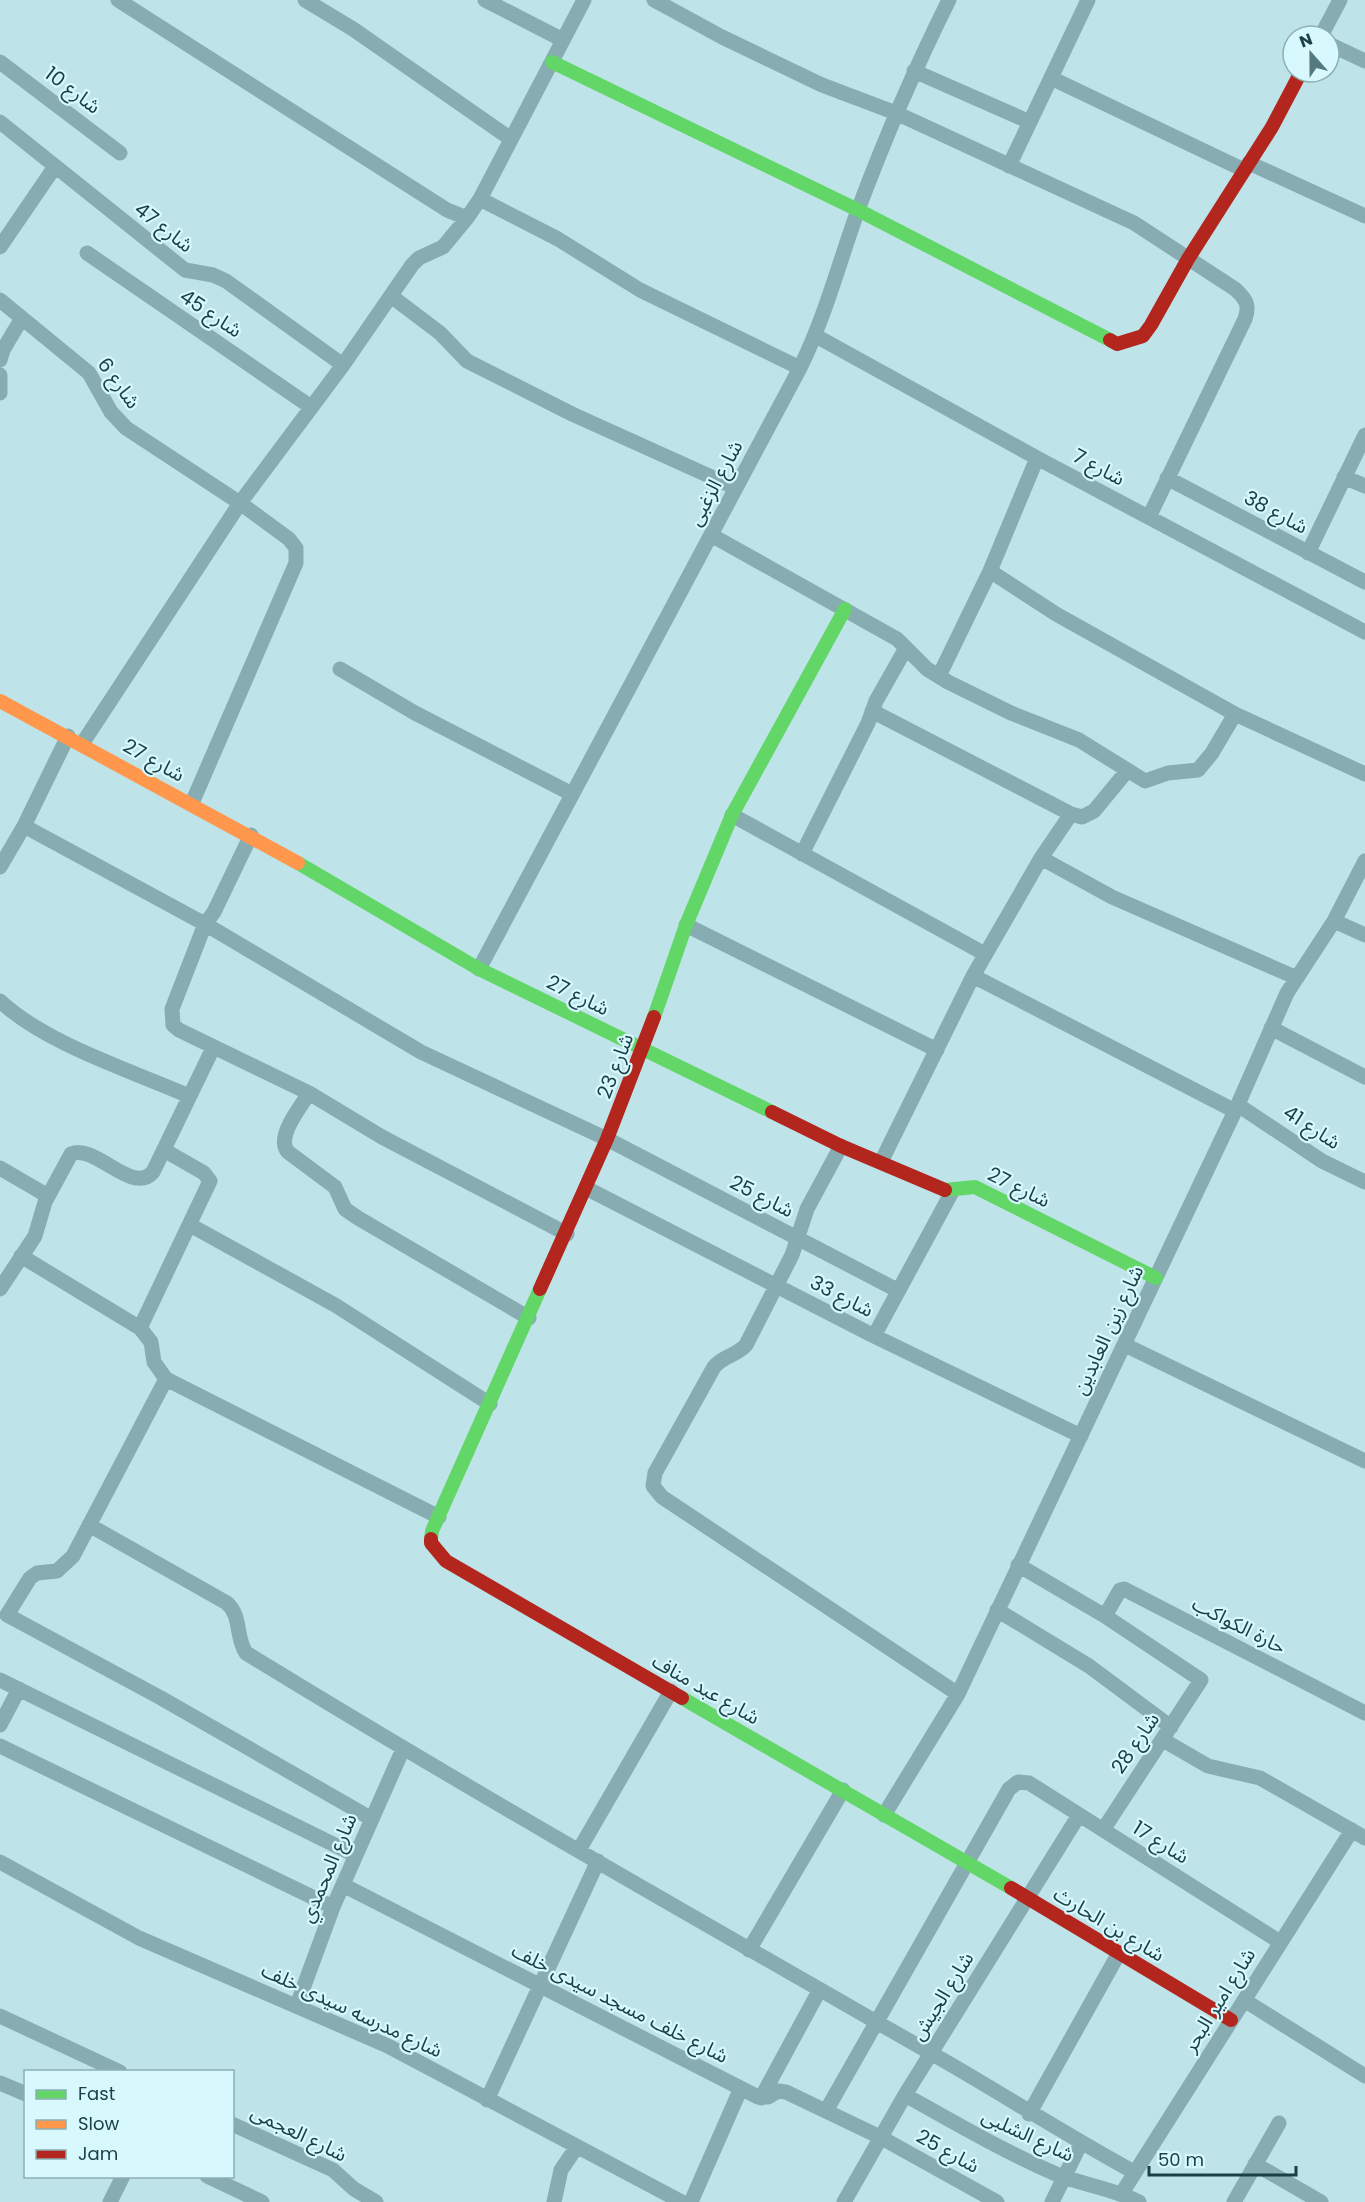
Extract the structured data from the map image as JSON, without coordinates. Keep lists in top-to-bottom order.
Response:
{
  "streets": {
    "street": [
      "شارع 10",
      "شارع 47",
      "شارع 45",
      "شارع 6",
      "شارع 7",
      "شارع الزغبى",
      "شارع 38",
      "شارع 27",
      "شارع 23",
      "شارع 41",
      "شارع 25",
      "شارع 33",
      "شارع زين العابدين",
      "حارة الكواكب",
      "شارع عبد مناف",
      "شارع 28",
      "شارع 17",
      "شارع المحمدي",
      "شارع بن الحارث",
      "شارع الجيش",
      "شارع امير البحر",
      "شارع خلف مسجد سيدى خلف",
      "شارع مدرسه سيدى خلف",
      "شارع العجمى",
      "شارع الشلبى"
    ]
  },
  "crossings": [
    ["شارع 6", "شارع 27"],
    ["شارع 7", "شارع الزغبى"],
    ["شارع الزغبى", "شارع 27"],
    ["شارع 27", "شارع 23"],
    ["شارع 27", "شارع زين العابدين"],
    ["شارع 23", "شارع 25"],
    ["شارع 23", "شارع 33"],
    ["شارع 23", "شارع عبد مناف"],
    ["شارع 41", "شارع زين العابدين"],
    ["شارع 25", "شارع الجيش"],
    ["شارع 33", "شارع زين العابدين"],
    ["شارع زين العابدين", "شارع عبد مناف"],
    ["حارة الكواكب", "شارع 28"],
    ["شارع عبد مناف", "شارع 17"],
    ["شارع عبد مناف", "شارع بن الحارث"],
    ["شارع 28", "شارع 17"],
    ["شارع 17", "شارع بن الحارث"],
    ["شارع 17", "شارع الجيش"],
    ["شارع 17", "شارع امير البحر"],
    ["شارع المحمدي", "شارع خلف مسجد سيدى خلف"],
    ["شارع المحمدي", "شارع مدرسه سيدى خلف"],
    ["شارع بن الحارث", "شارع الجيش"],
    ["شارع بن الحارث", "شارع امير البحر"],
    ["شارع الجيش", "شارع الشلبى"],
    ["شارع امير البحر", "شارع الشلبى"]
  ],
  "legend": ["Fast", "Slow", "Jam"],
  "scale_bar": "50 m",
  "north": "top"
}
